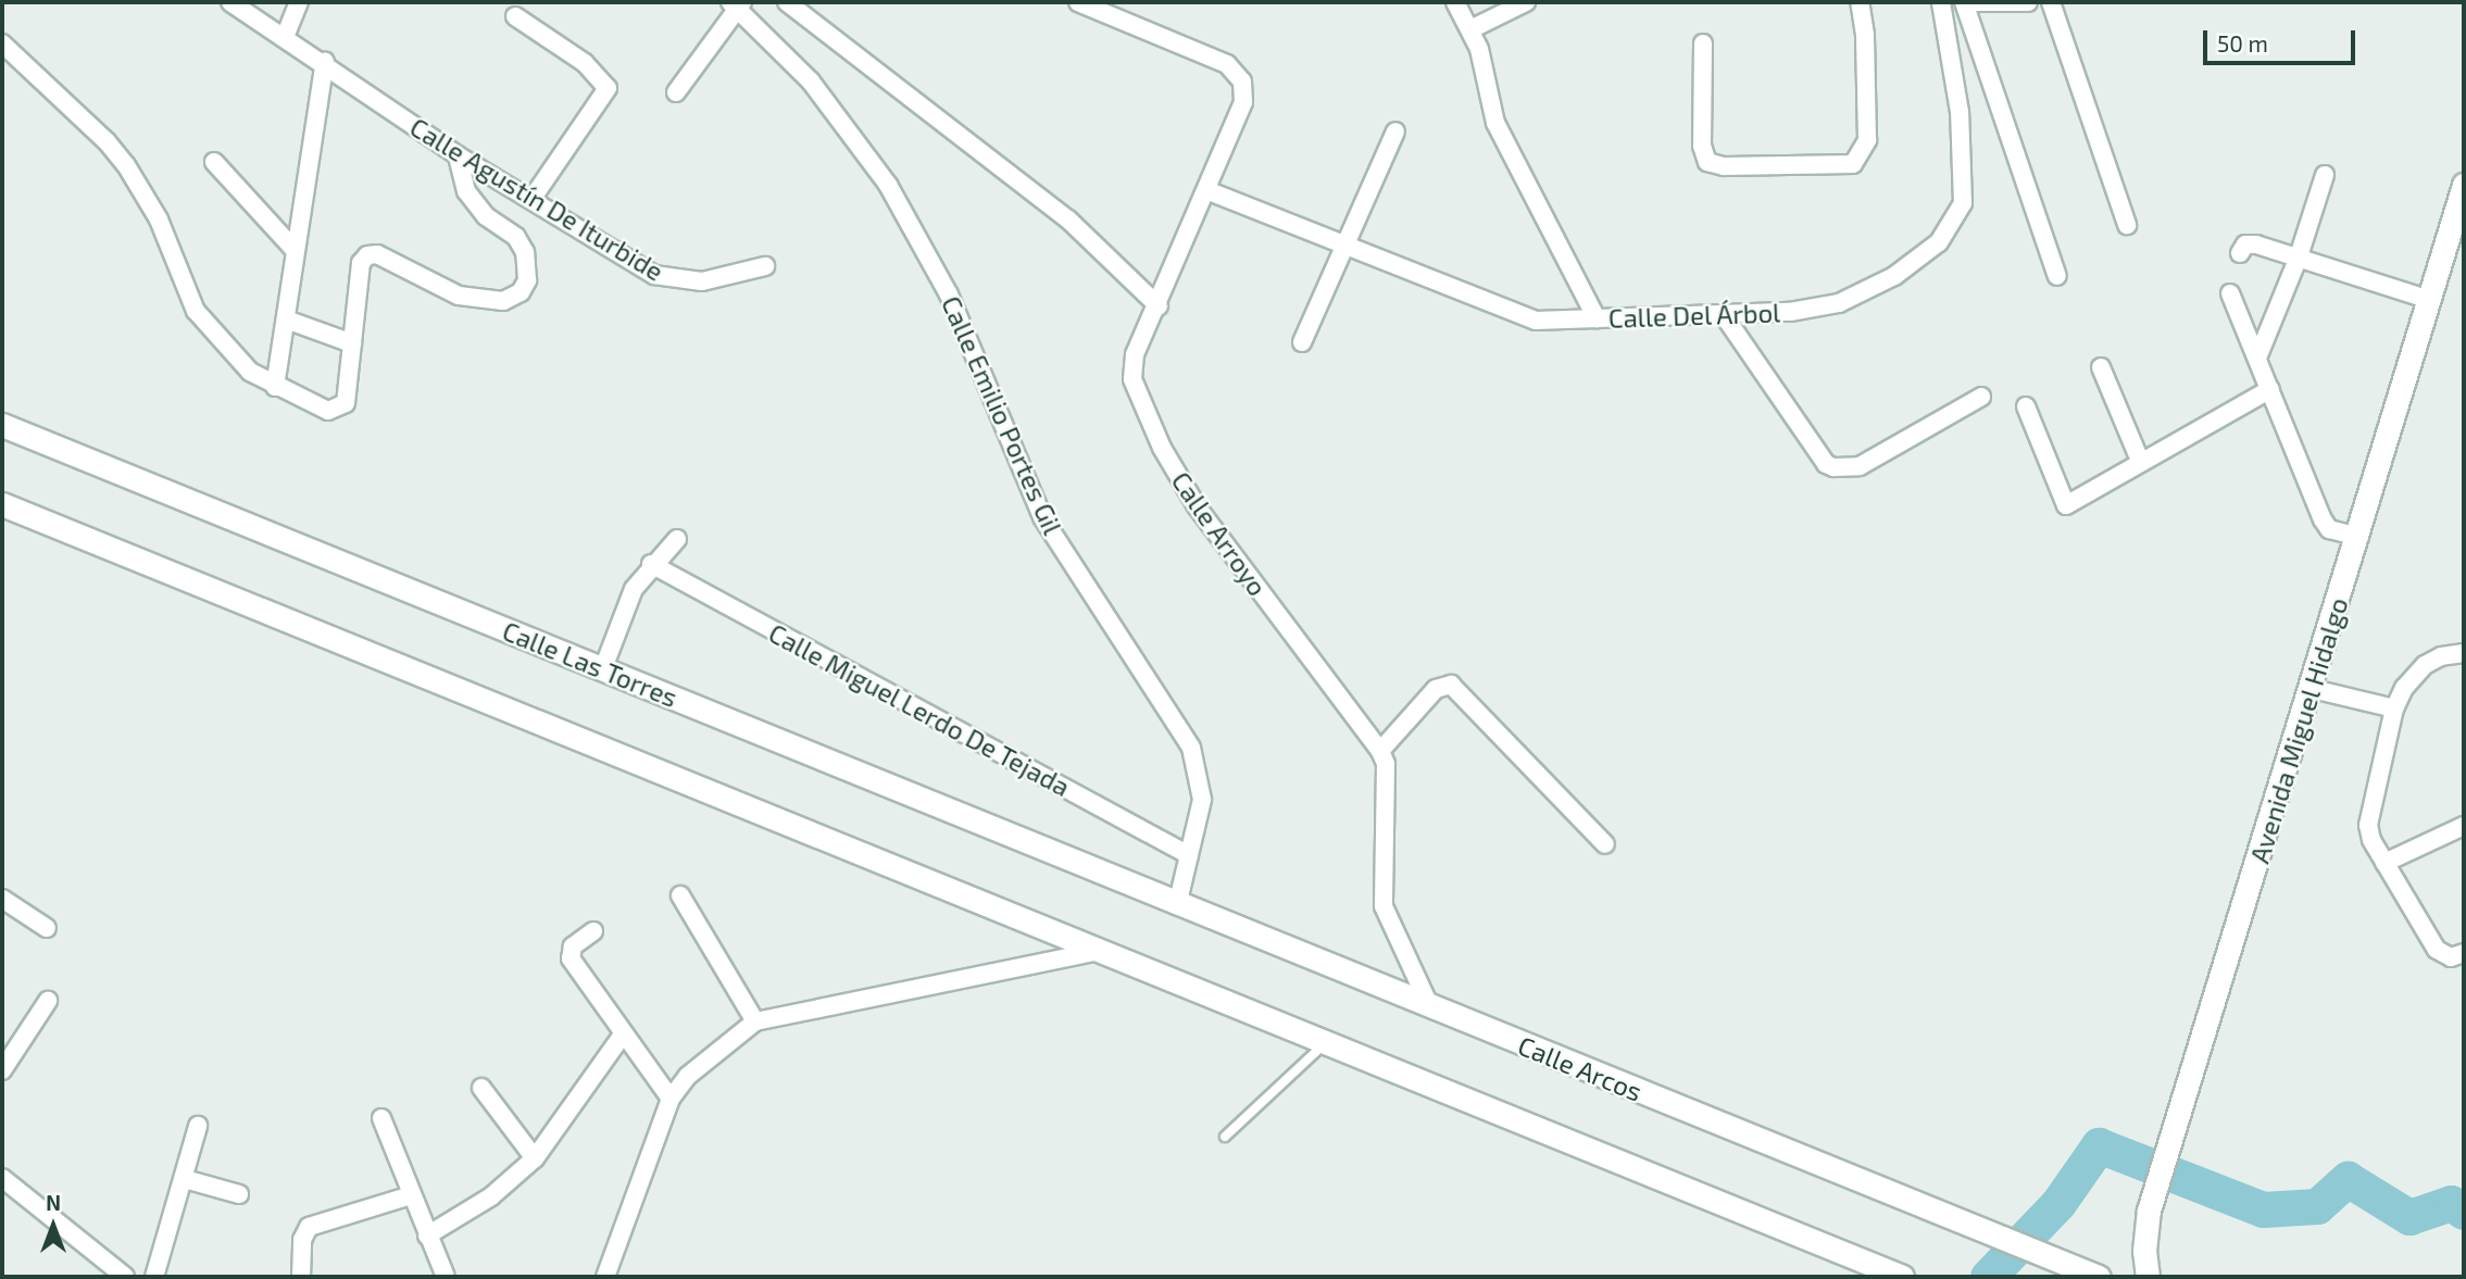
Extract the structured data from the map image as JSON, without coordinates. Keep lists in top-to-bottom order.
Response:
{
  "streets": {
    "main road": ["Calle Las Torres", "Avenida Miguel Hidalgo", "Calle Arcos"],
    "street": [
      "Calle Agustín De Iturbide",
      "Calle Del Árbol",
      "Calle Emilio Portes Gil",
      "Calle Arroyo",
      "Calle Miguel Lerdo De Tejada"
    ]
  },
  "crossings": [
    ["Calle Del Árbol", "Calle Arroyo"],
    ["Calle Emilio Portes Gil", "Calle Las Torres"],
    ["Calle Emilio Portes Gil", "Calle Miguel Lerdo De Tejada"],
    ["Calle Emilio Portes Gil", "Calle Arcos"],
    ["Calle Las Torres", "Calle Arcos"]
  ],
  "scale_bar": "50 m",
  "north": "top"
}
